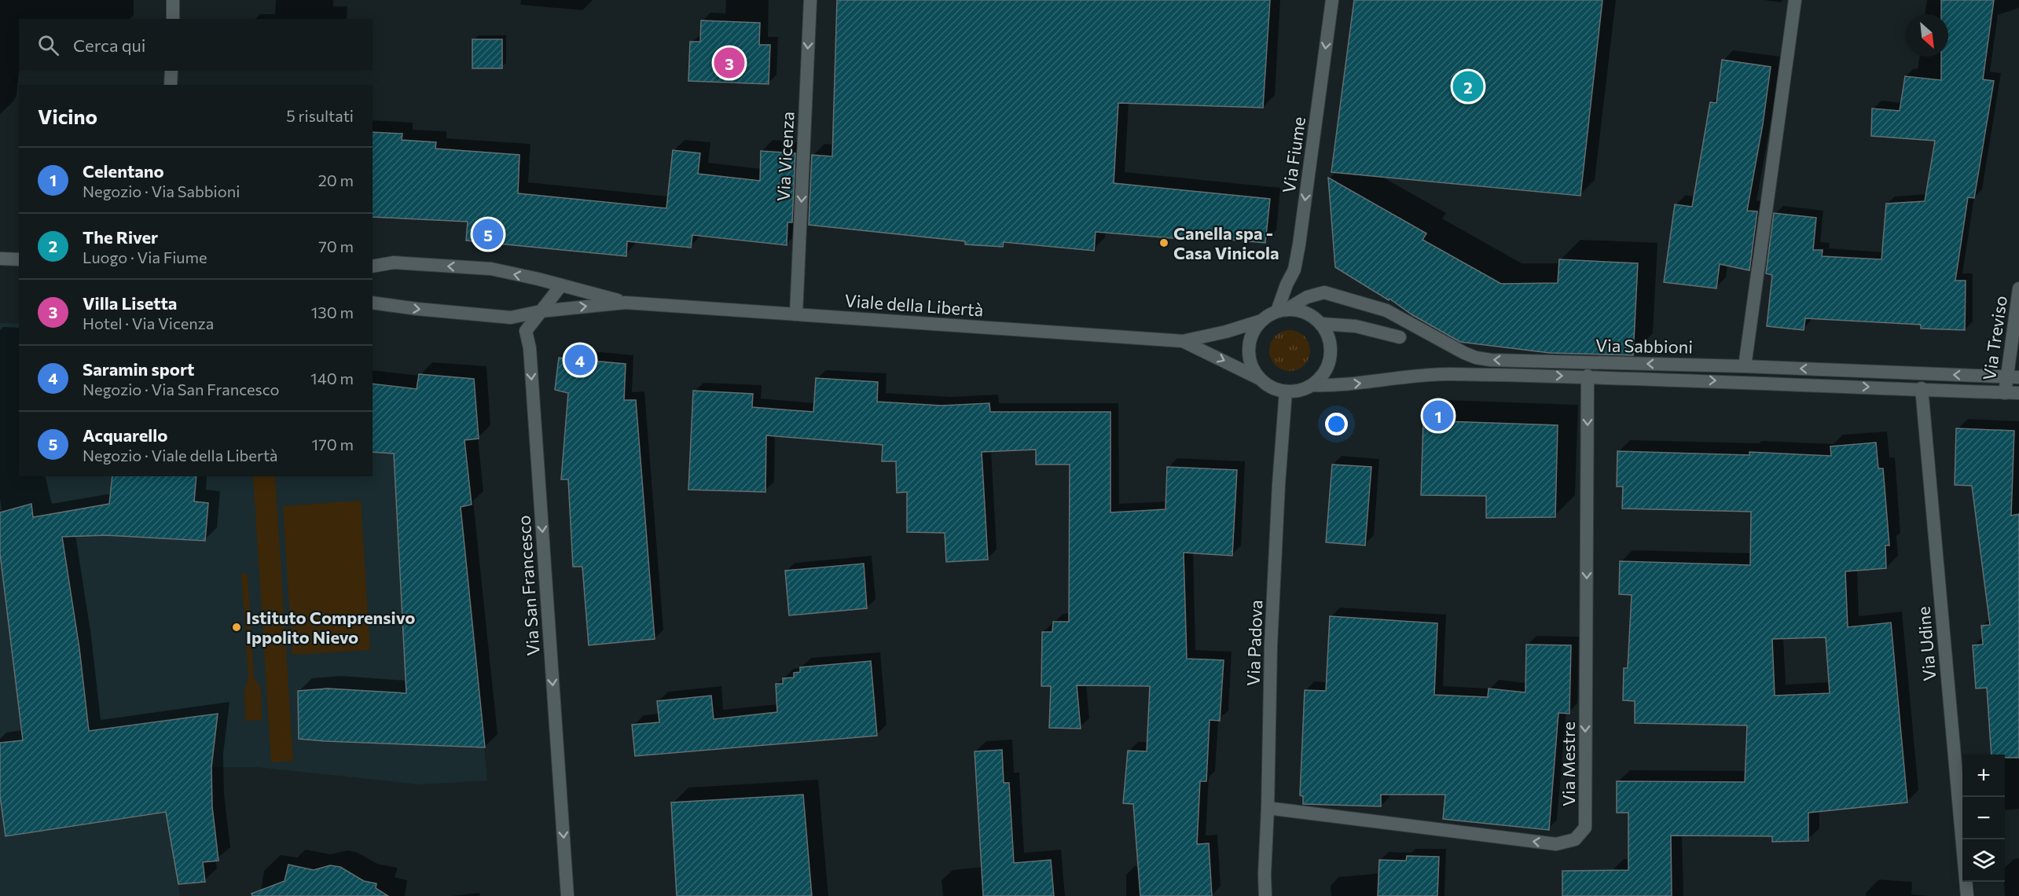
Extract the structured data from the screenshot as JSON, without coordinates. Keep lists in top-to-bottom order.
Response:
{
  "streets": {
    "street": [
      "Via Fiume",
      "Via Vicenza",
      "Viale della Libertà",
      "Via Treviso",
      "Via Sabbioni",
      "Via San Francesco",
      "Via Padova",
      "Via Udine",
      "Via Mestre"
    ]
  },
  "crossings": [
    ["Via Fiume", "Viale della Libertà"],
    ["Via Fiume", "Via Sabbioni"],
    ["Via Fiume", "Via Padova"],
    ["Via Vicenza", "Viale della Libertà"],
    ["Viale della Libertà", "Via Sabbioni"],
    ["Viale della Libertà", "Via Padova"],
    ["Via Treviso", "Via Sabbioni"],
    ["Via Sabbioni", "Via Padova"],
    ["Via Sabbioni", "Via Udine"],
    ["Via Sabbioni", "Via Mestre"],
    ["Via Padova", "Via Mestre"]
  ],
  "one_way": ["Via Fiume", "Via Vicenza", "Via San Francesco"],
  "places": ["Canella spa - Casa Vinicola", "Istituto Comprensivo Ippolito Nievo"],
  "north": "bottom right",
  "page": {
    "search": "Cerca qui",
    "pins": [
      "3",
      "2",
      "5",
      "4",
      "1"
    ],
    "heading": ["Vicino", "5 risultati"],
    "list": [
      {
        "mark": "1",
        "name": "Celentano",
        "note": "Negozio · Via Sabbioni",
        "value": "20 m"
      },
      {
        "mark": "2",
        "name": "The River",
        "note": "Luogo · Via Fiume",
        "value": "70 m"
      },
      {
        "mark": "3",
        "name": "Villa Lisetta",
        "note": "Hotel · Via Vicenza",
        "value": "130 m"
      },
      {
        "mark": "4",
        "name": "Saramin sport",
        "note": "Negozio · Via San Francesco",
        "value": "140 m"
      },
      {
        "mark": "5",
        "name": "Acquarello",
        "note": "Negozio · Viale della Libertà",
        "value": "170 m"
      }
    ],
    "map_buttons": ["+", "−"]
  }
}
